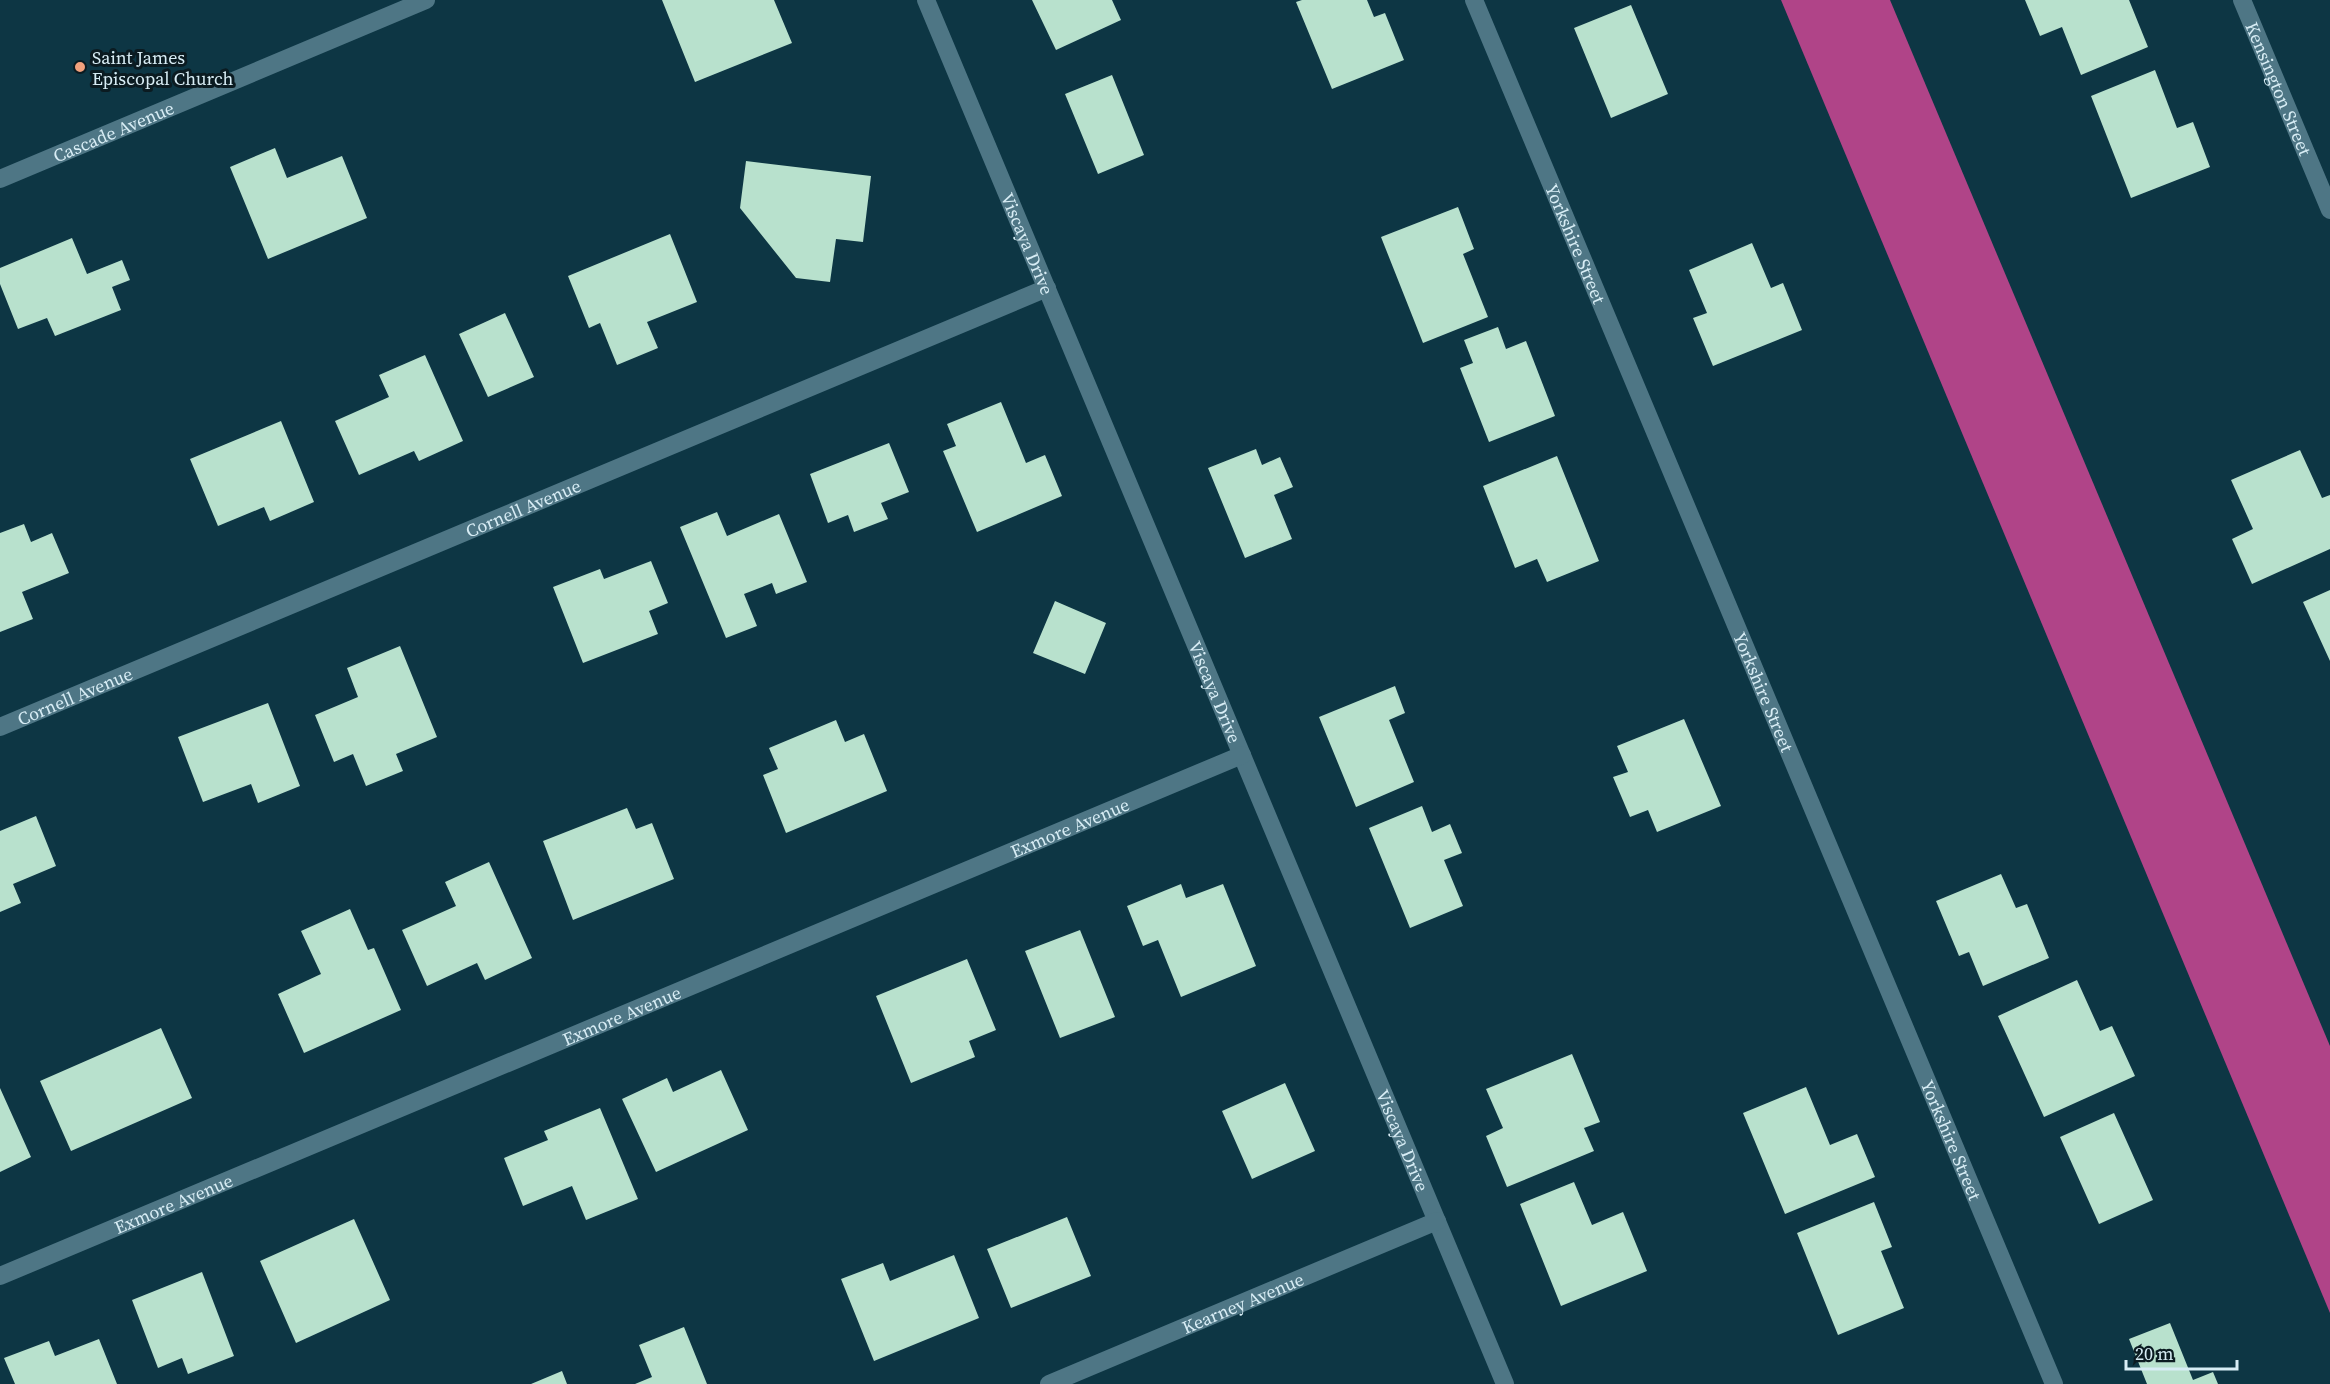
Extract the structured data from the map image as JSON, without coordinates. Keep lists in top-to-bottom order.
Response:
{
  "streets": {
    "street": [
      "Kensington Street",
      "Cascade Avenue",
      "Viscaya Drive",
      "Yorkshire Street",
      "Cornell Avenue",
      "Exmore Avenue",
      "Kearney Avenue"
    ]
  },
  "crossings": [
    ["Viscaya Drive", "Cornell Avenue"],
    ["Viscaya Drive", "Exmore Avenue"],
    ["Viscaya Drive", "Kearney Avenue"]
  ],
  "places": ["Saint James Episcopal Church"],
  "scale_bar": "20 m"
}
